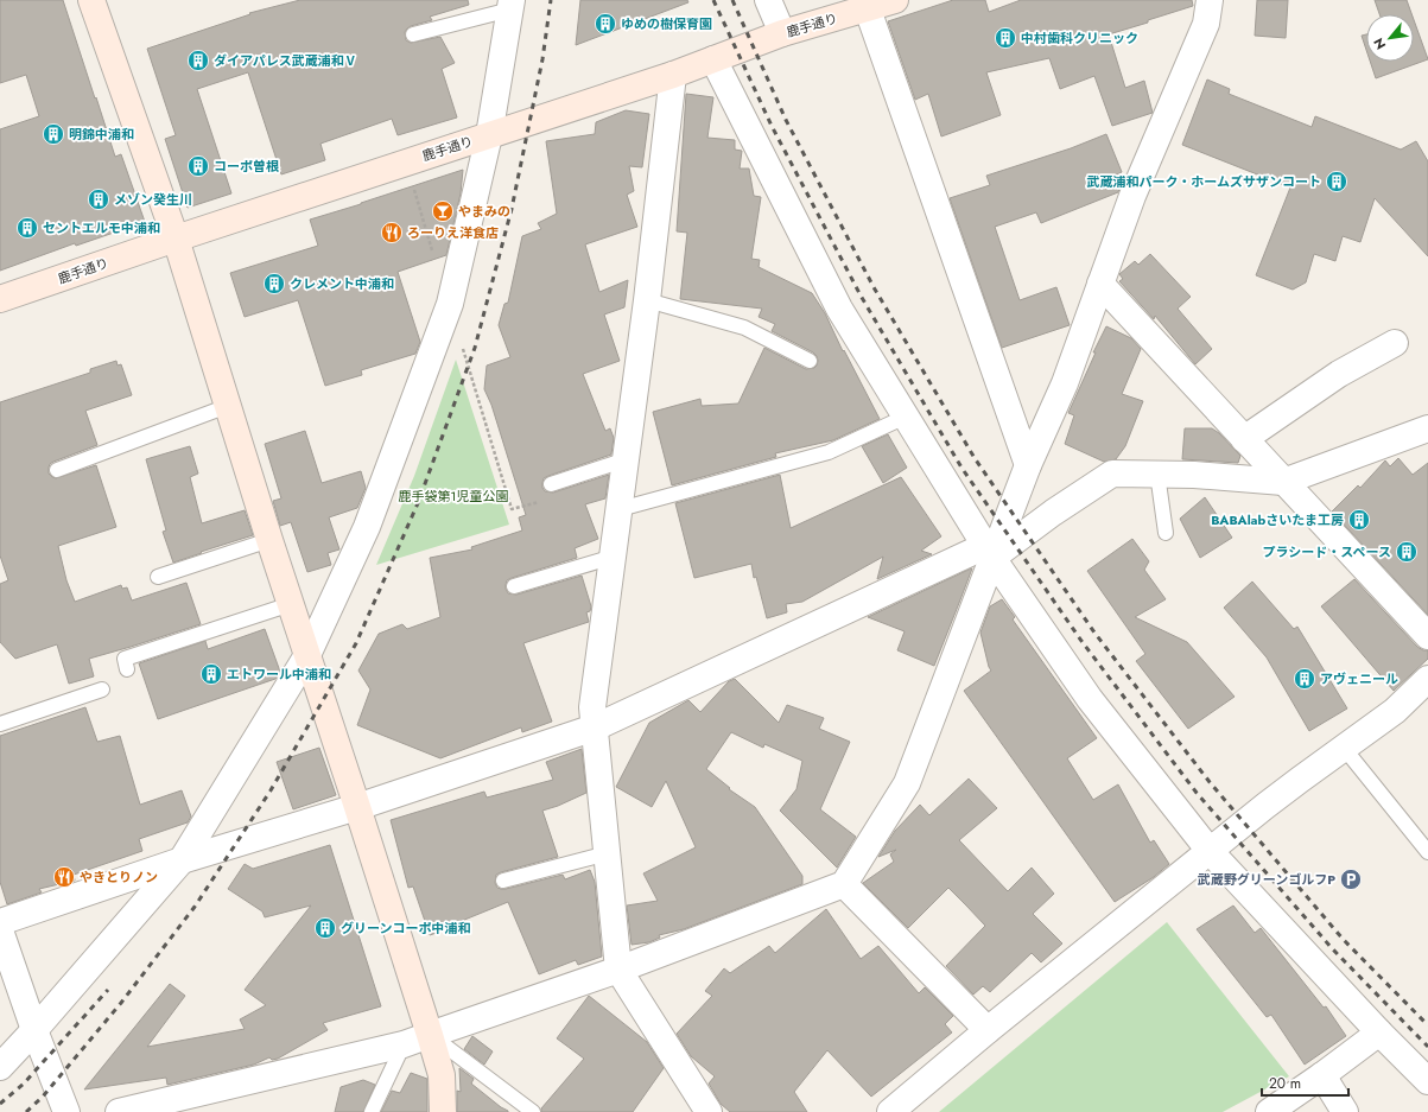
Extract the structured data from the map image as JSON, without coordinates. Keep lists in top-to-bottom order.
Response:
{
  "streets": {
    "street": ["鹿手通り"]
  },
  "parks": ["鹿手袋第1児童公園"],
  "places": {
    "building": [
      "ゆめの樹保育園",
      "中村歯科クリニック",
      "ダイアパレス武蔵浦和Ⅴ",
      "明錦中浦和",
      "コーポ曽根",
      "武蔵浦和パーク・ホームズサザンコート",
      "メゾン癸生川",
      "セントエルモ中浦和",
      "クレメント中浦和",
      "BABAlabさいたま工房",
      "プラシード・スペース",
      "エトワール中浦和",
      "アヴェニール",
      "グリーンコーポ中浦和"
    ],
    "bar": ["やまみの"],
    "restaurant": ["ろーりえ洋食店", "やきとりノン"],
    "parking": ["武蔵野グリーンゴルフP"]
  },
  "scale_bar": "20 m",
  "north": "bottom left"
}
